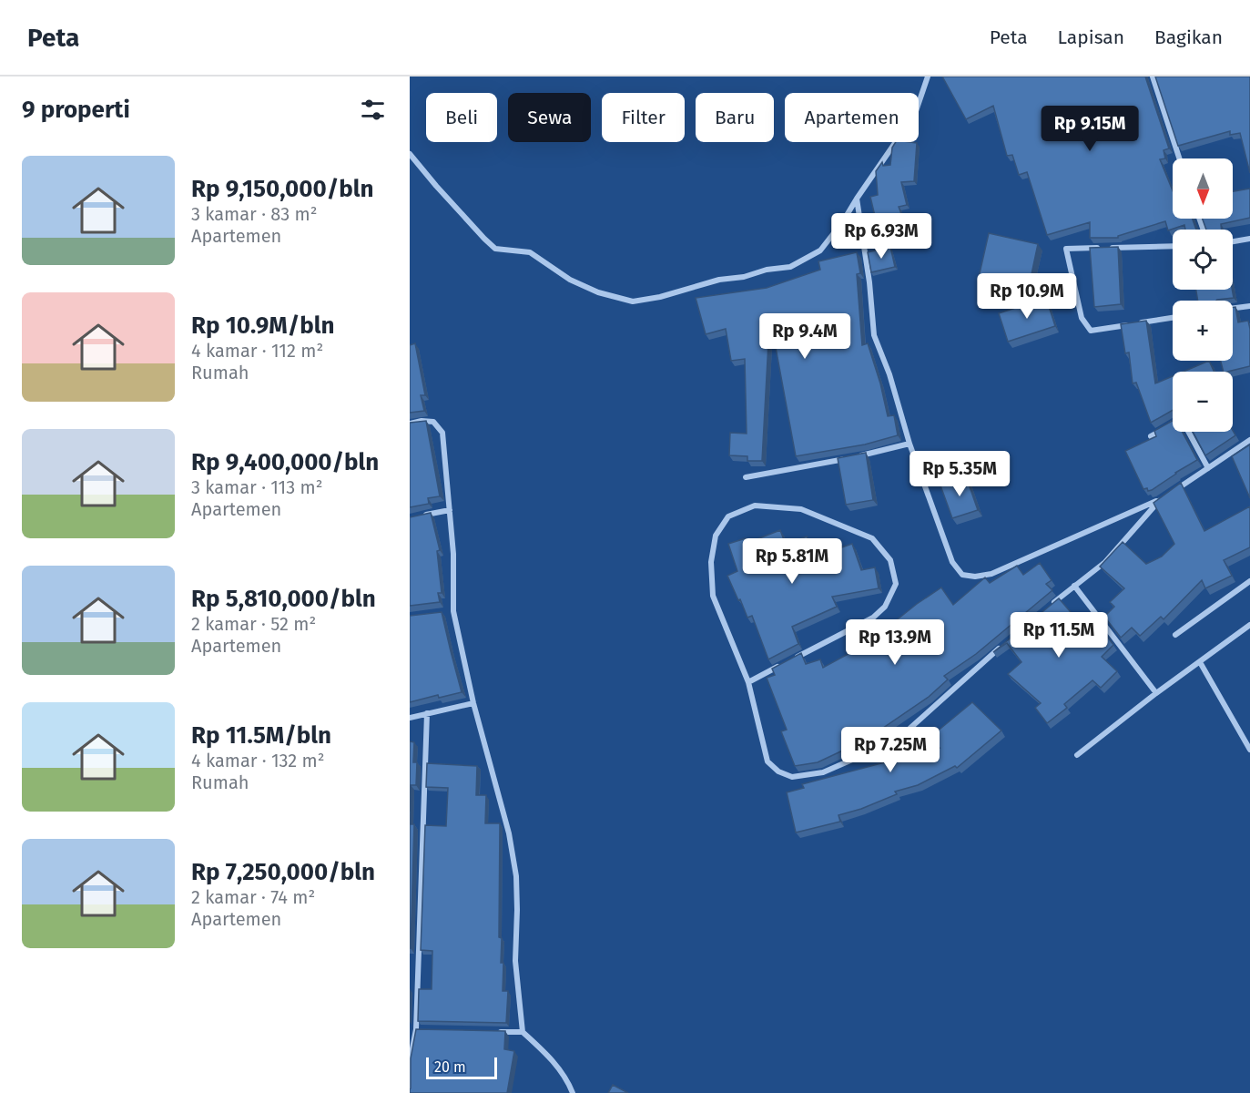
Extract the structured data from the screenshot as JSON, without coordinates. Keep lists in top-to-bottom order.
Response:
{
  "scale_bar": "20 m",
  "north": "bottom",
  "page": {
    "header": "Peta",
    "nav": ["Peta", "Lapisan", "Bagikan"],
    "heading": "9 properti",
    "chip": [
      "Beli",
      "Sewa",
      "Filter",
      "Baru",
      "Apartemen"
    ],
    "price": [
      "Rp 9.15M",
      "Rp 6.93M",
      "Rp 10.9M",
      "Rp 9.4M",
      "Rp 5.35M",
      "Rp 5.81M",
      "Rp 11.5M",
      "Rp 13.9M",
      "Rp 7.25M"
    ],
    "list": [
      {
        "name": "Rp 9,150,000/bln",
        "note": "3 kamar · 83 m² · Apartemen"
      },
      {
        "name": "Rp 10.9M/bln",
        "note": "4 kamar · 112 m² · Rumah"
      },
      {
        "name": "Rp 9,400,000/bln",
        "note": "3 kamar · 113 m² · Apartemen"
      },
      {
        "name": "Rp 5,810,000/bln",
        "note": "2 kamar · 52 m² · Apartemen"
      },
      {
        "name": "Rp 11.5M/bln",
        "note": "4 kamar · 132 m² · Rumah"
      },
      {
        "name": "Rp 7,250,000/bln",
        "note": "2 kamar · 74 m² · Apartemen"
      }
    ],
    "map_buttons": ["+", "−"],
    "scale": "20 m"
  }
}
